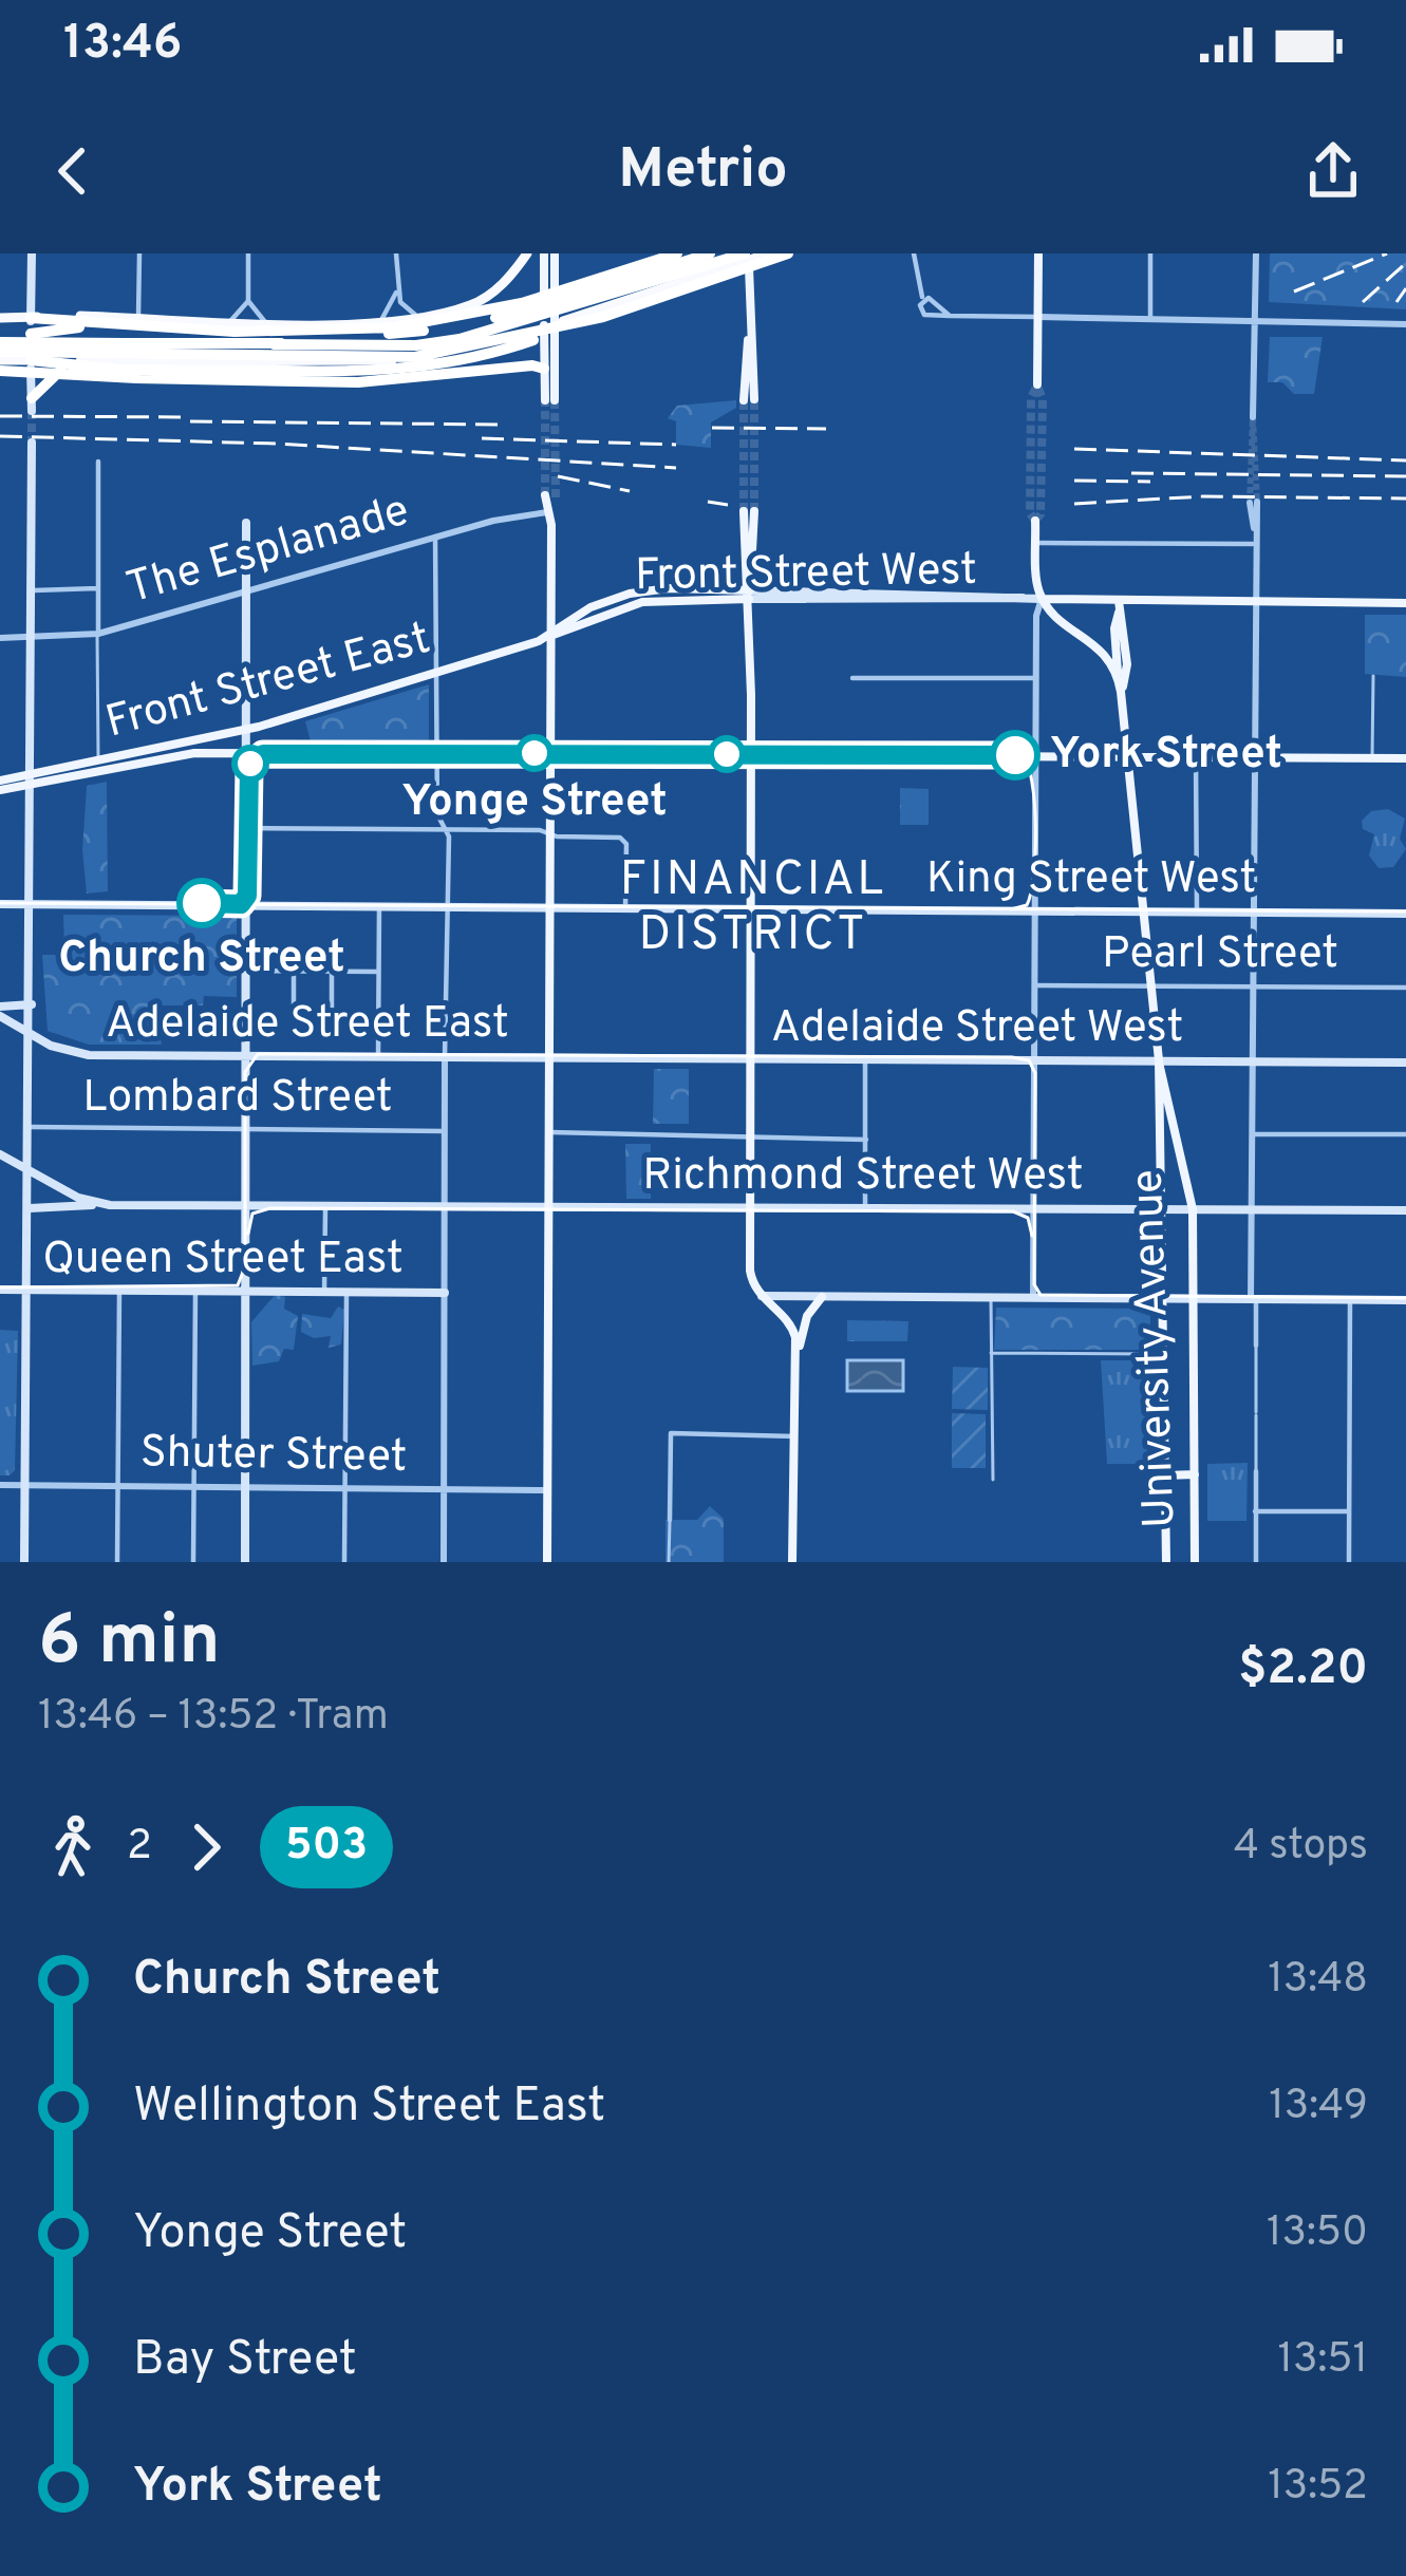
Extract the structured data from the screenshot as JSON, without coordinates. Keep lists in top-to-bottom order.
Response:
{
  "streets": {
    "main road": [
      "Front Street West",
      "Front Street East",
      "King Street West",
      "Adelaide Street East",
      "Adelaide Street West",
      "Richmond Street West",
      "Queen Street East",
      "University Avenue"
    ],
    "street": [
      "The Esplanade",
      "Pearl Street",
      "Lombard Street",
      "Shuter Street"
    ]
  },
  "crossings": [
    ["Front Street West", "Front Street East"],
    ["Front Street West", "University Avenue"],
    ["Front Street East", "University Avenue"],
    ["King Street West", "University Avenue"],
    ["Pearl Street", "University Avenue"],
    ["Adelaide Street East", "Adelaide Street West"],
    ["Adelaide Street West", "University Avenue"],
    ["Richmond Street West", "University Avenue"]
  ],
  "districts": ["FINANCIAL DISTRICT"],
  "places": ["Yonge Street", "York Street", "Church Street"],
  "lines": ["tram line 503"],
  "page": {
    "status": "13:46",
    "header": "Metrio",
    "heading": ["6 min", "13:46 – 13:52 · Tram", "$2.20"],
    "legs": ["2", "503", "4 stops"],
    "list": [
      {
        "name": "Church Street",
        "value": "13:48"
      },
      {
        "name": "Wellington Street East",
        "value": "13:49"
      },
      {
        "name": "Yonge Street",
        "value": "13:50"
      },
      {
        "name": "Bay Street",
        "value": "13:51"
      },
      {
        "name": "York Street",
        "value": "13:52"
      }
    ]
  }
}
